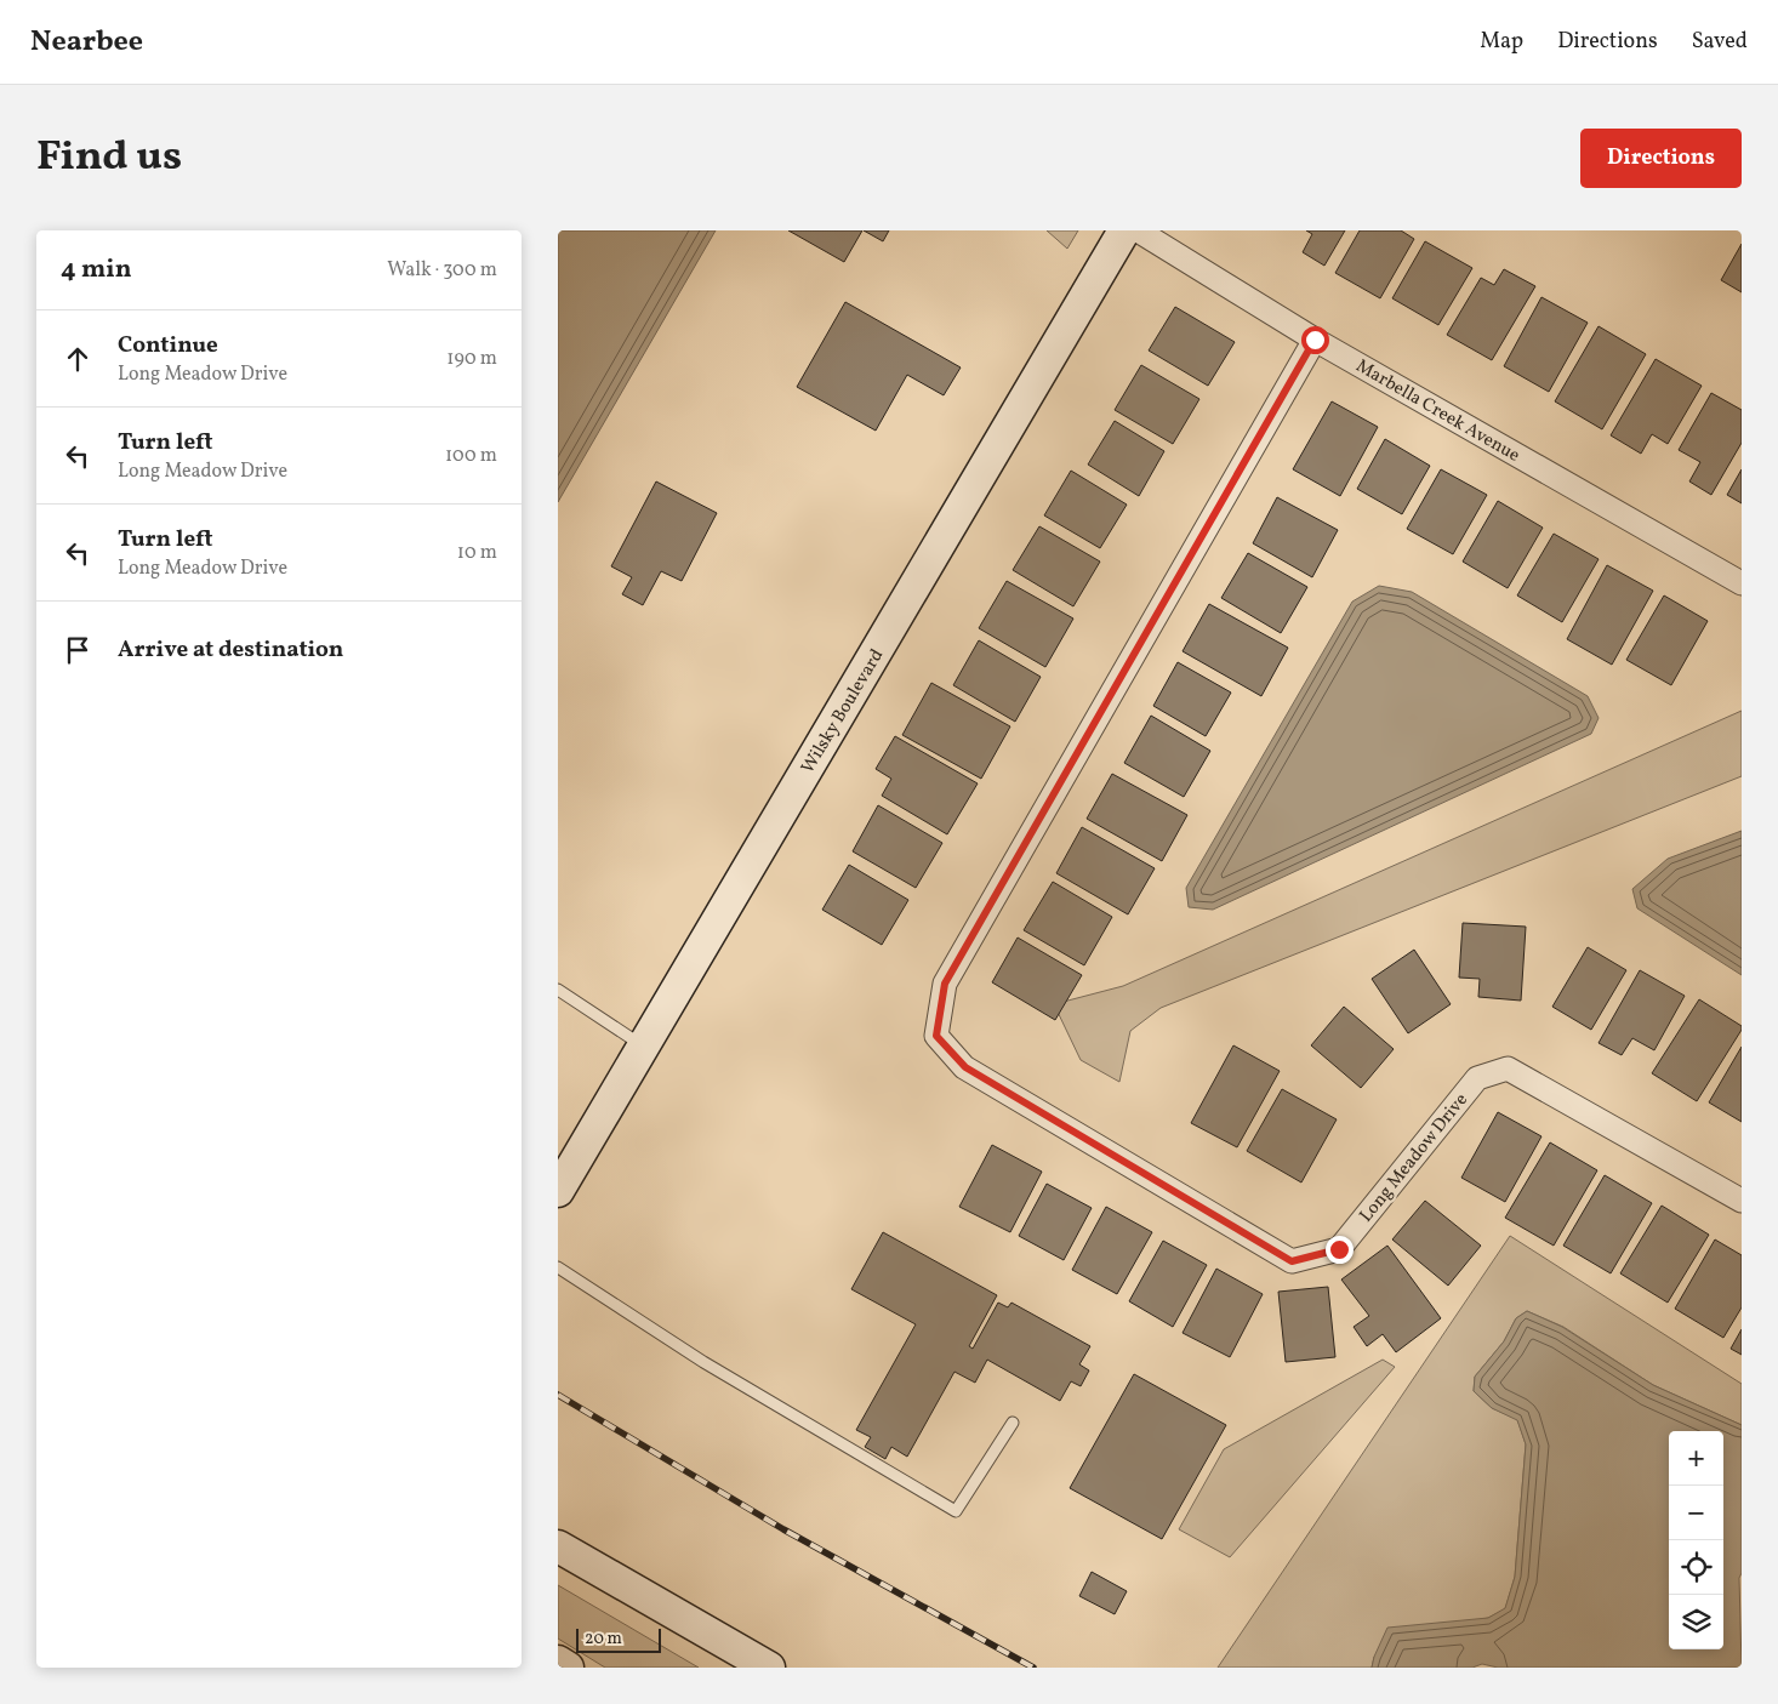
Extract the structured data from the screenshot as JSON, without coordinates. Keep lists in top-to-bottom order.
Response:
{
  "streets": {
    "main road": ["Wilsky Boulevard"],
    "street": ["Marbella Creek Avenue", "Long Meadow Drive"]
  },
  "crossings": [
    ["Marbella Creek Avenue", "Long Meadow Drive"]
  ],
  "scale_bar": "20 m",
  "page": {
    "header": "Nearbee",
    "nav": ["Map", "Directions", "Saved"],
    "title": "Find us",
    "buttons": "Directions",
    "heading": ["4 min", "Walk · 300 m"],
    "list": [
      ["Continue", "Long Meadow Drive", "190 m"],
      ["Turn left", "Long Meadow Drive", "100 m"],
      ["Turn left", "Long Meadow Drive", "10 m"],
      "Arrive at destination"
    ],
    "map_buttons": ["+", "−"],
    "scale": "20 m"
  }
}
